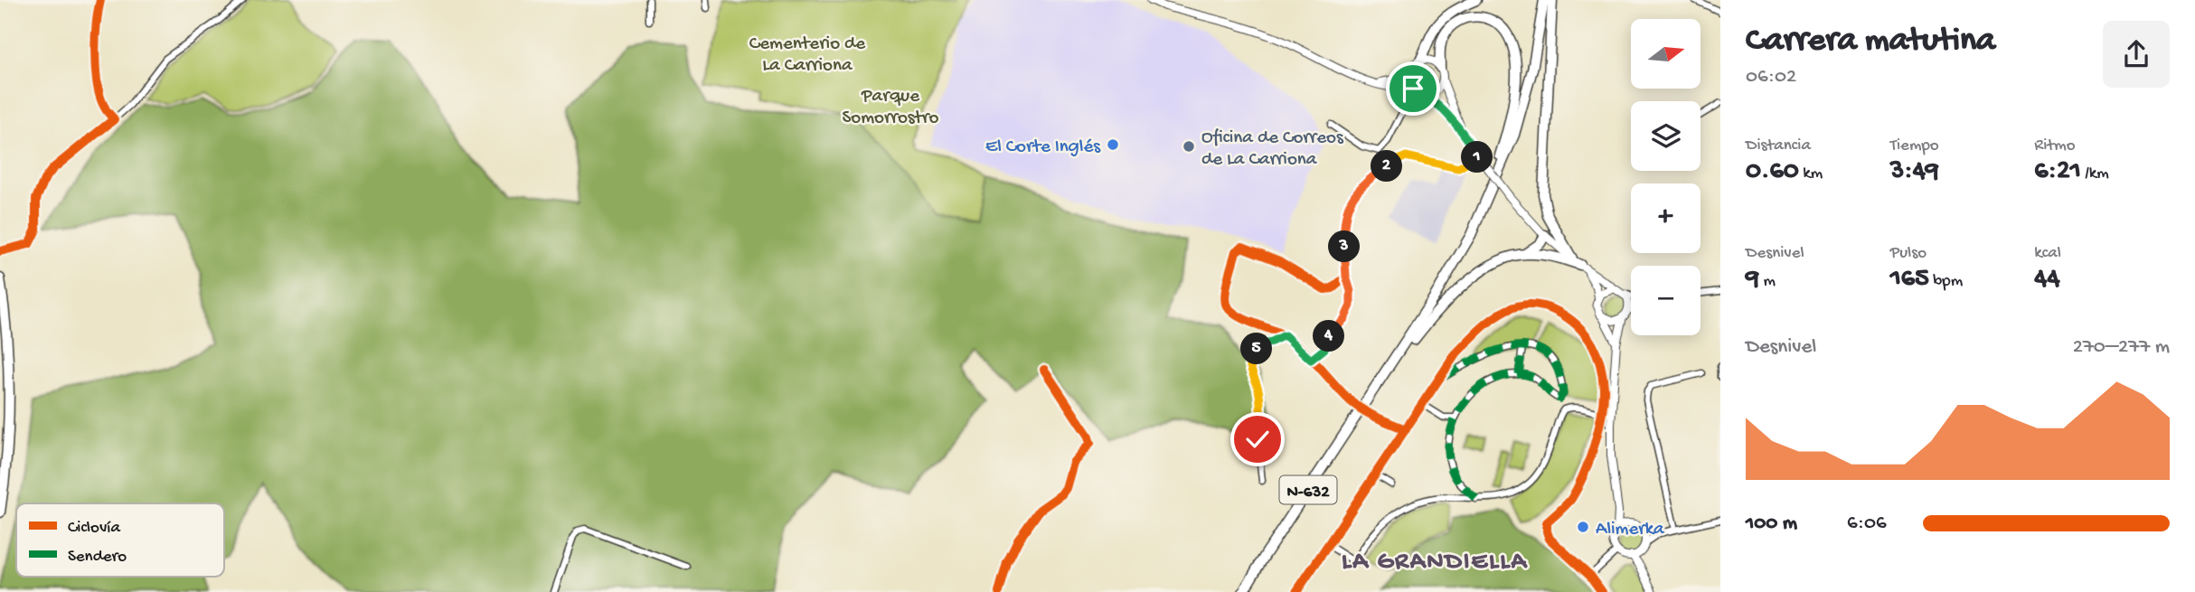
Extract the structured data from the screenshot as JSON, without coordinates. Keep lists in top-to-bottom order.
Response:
{
  "streets": {
    "highway": ["N-632"]
  },
  "districts": ["LA GRANDIELLA"],
  "parks": ["Cementerio de La Carriona", "Parque Somorrostro"],
  "places": ["El Corte Inglés", "Oficina de Correos de La Carriona", "Alimerka"],
  "legend": ["Ciclovía", "Sendero"],
  "north": "right",
  "page": {
    "heading": ["Carrera matutina", "06:02"],
    "map_buttons": ["+", "−"],
    "stats": [
      ["Distancia", "0.60 km"],
      ["Tiempo", "3:49"],
      ["Ritmo", "6:21 /km"],
      ["Desnivel", "9 m"],
      ["Pulso", "165 bpm"],
      ["kcal", "44"]
    ],
    "pins": [
      "1",
      "2",
      "3",
      "4",
      "5"
    ],
    "chart": ["Desnivel", "270–277 m"],
    "list": [
      {
        "name": "100 m",
        "note": "6:06"
      }
    ]
  }
}
